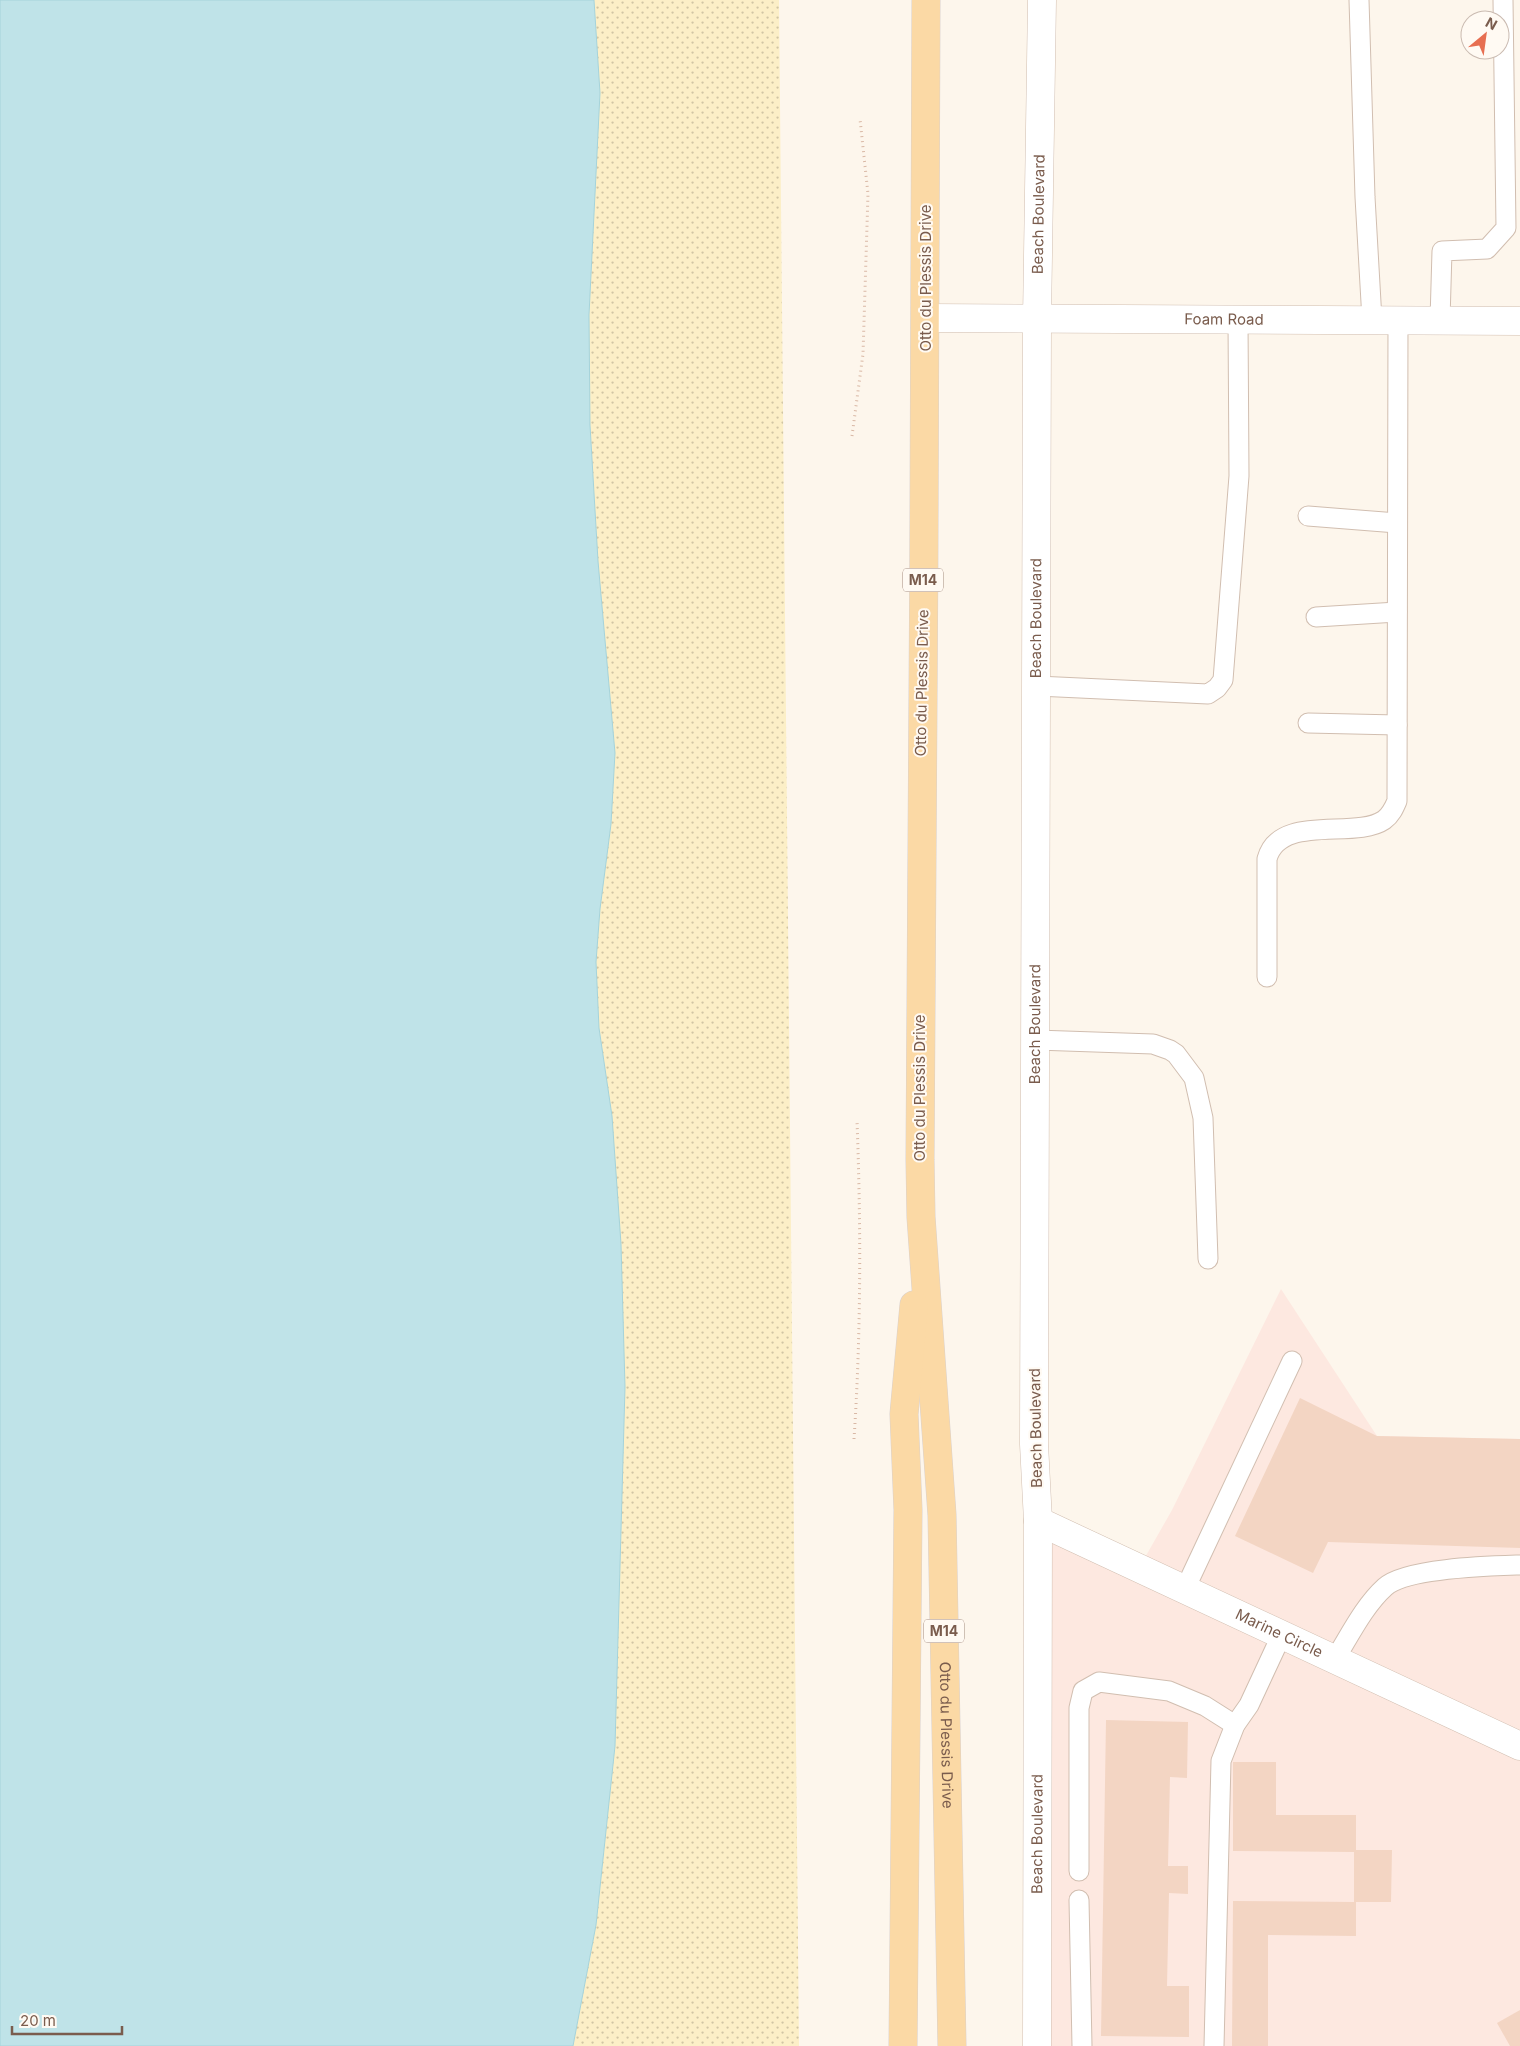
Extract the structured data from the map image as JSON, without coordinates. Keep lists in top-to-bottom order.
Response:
{
  "streets": {
    "main road": ["Otto du Plessis Drive", "M14"],
    "street": ["Beach Boulevard", "Foam Road", "Marine Circle"]
  },
  "crossings": [
    ["Beach Boulevard", "Foam Road"],
    ["Beach Boulevard", "Marine Circle"],
    ["Otto du Plessis Drive", "Foam Road"]
  ],
  "scale_bar": "20 m",
  "north": "top right"
}
